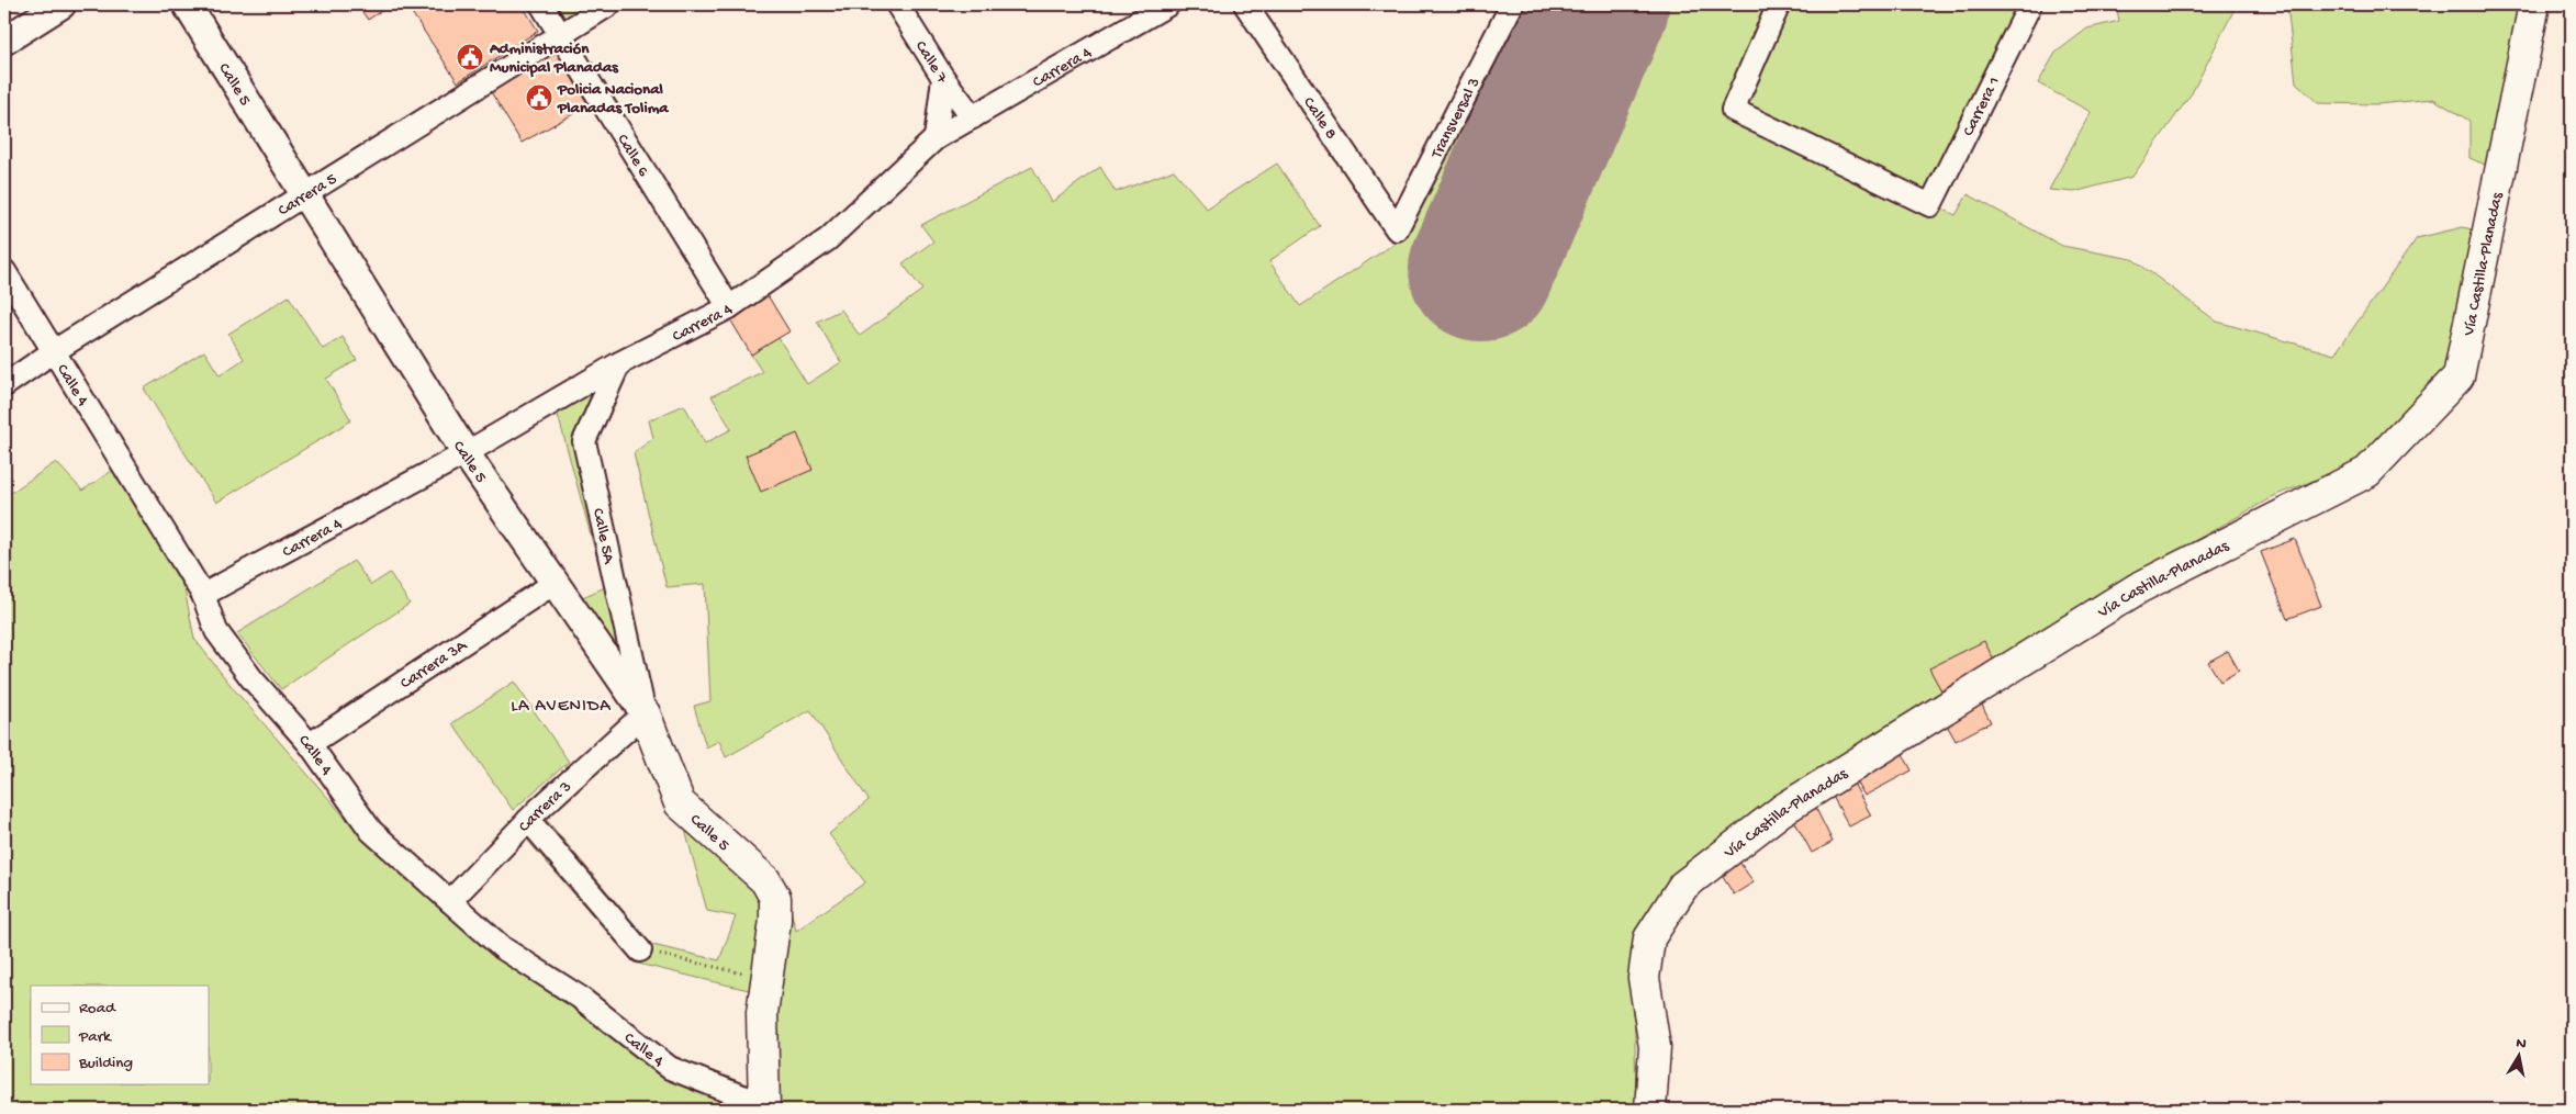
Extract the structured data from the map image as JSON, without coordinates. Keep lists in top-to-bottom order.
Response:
{
  "streets": {
    "main road": ["Calle 5", "Vía Castilla-Planadas"],
    "street": [
      "Calle 7",
      "Carrera 4",
      "Carrera 1",
      "Calle 8",
      "Transversal 3",
      "Calle 6",
      "Carrera 5",
      "Calle 4",
      "Calle 5A",
      "Carrera 3A",
      "Carrera 3"
    ]
  },
  "crossings": [
    ["Calle 7", "Carrera 4"],
    ["Carrera 4", "Calle 5"],
    ["Carrera 4", "Calle 6"],
    ["Carrera 4", "Calle 4"],
    ["Carrera 4", "Calle 5A"],
    ["Calle 5", "Carrera 5"],
    ["Calle 5", "Calle 5A"],
    ["Calle 5", "Carrera 3A"],
    ["Calle 5", "Carrera 3"],
    ["Calle 8", "Transversal 3"],
    ["Calle 6", "Carrera 5"],
    ["Carrera 5", "Calle 4"],
    ["Calle 4", "Carrera 3A"],
    ["Calle 4", "Carrera 3"],
    ["Calle 5A", "Carrera 3"]
  ],
  "districts": ["LA AVENIDA"],
  "places": {
    "public building": ["Administración Municipal Planadas", "Policia Nacional Planadas Tolima"]
  },
  "legend": ["Road", "Park", "Building"],
  "north": "top"
}
